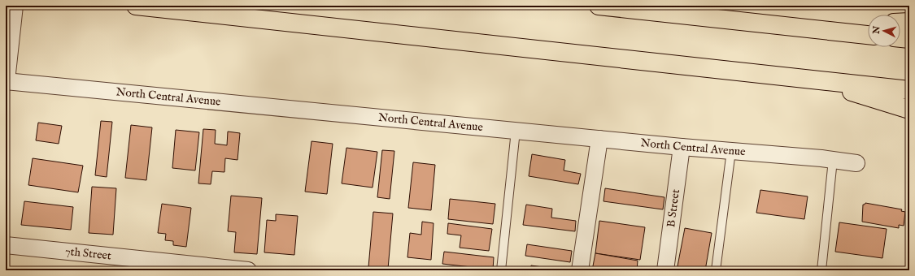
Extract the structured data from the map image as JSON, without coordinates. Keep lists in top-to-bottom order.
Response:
{
  "streets": {
    "street": ["North Central Avenue", "B Street", "7th Street"]
  },
  "crossings": [
    ["North Central Avenue", "B Street"]
  ],
  "north": "left"
}
